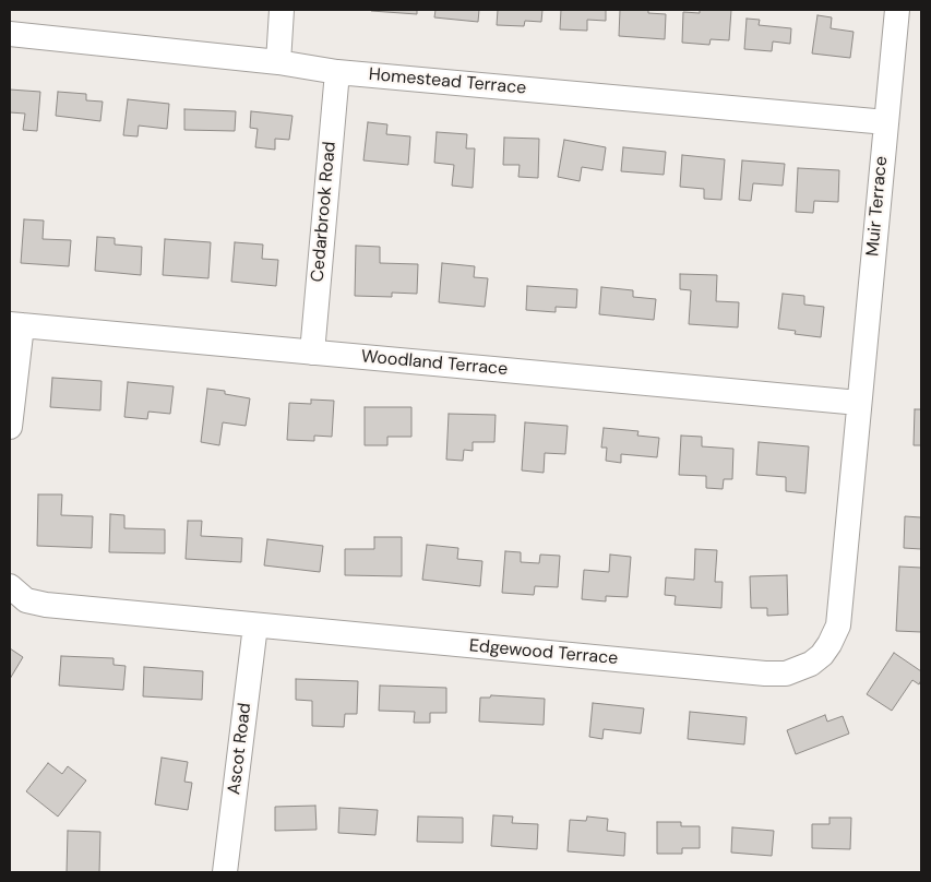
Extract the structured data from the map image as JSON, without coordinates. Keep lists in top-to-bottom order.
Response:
{
  "streets": {
    "street": [
      "Homestead Terrace",
      "Muir Terrace",
      "Cedarbrook Road",
      "Woodland Terrace",
      "Edgewood Terrace",
      "Ascot Road"
    ]
  },
  "crossings": [
    ["Homestead Terrace", "Muir Terrace"],
    ["Homestead Terrace", "Cedarbrook Road"],
    ["Muir Terrace", "Woodland Terrace"],
    ["Muir Terrace", "Edgewood Terrace"],
    ["Cedarbrook Road", "Woodland Terrace"],
    ["Woodland Terrace", "Edgewood Terrace"],
    ["Edgewood Terrace", "Ascot Road"]
  ]
}
